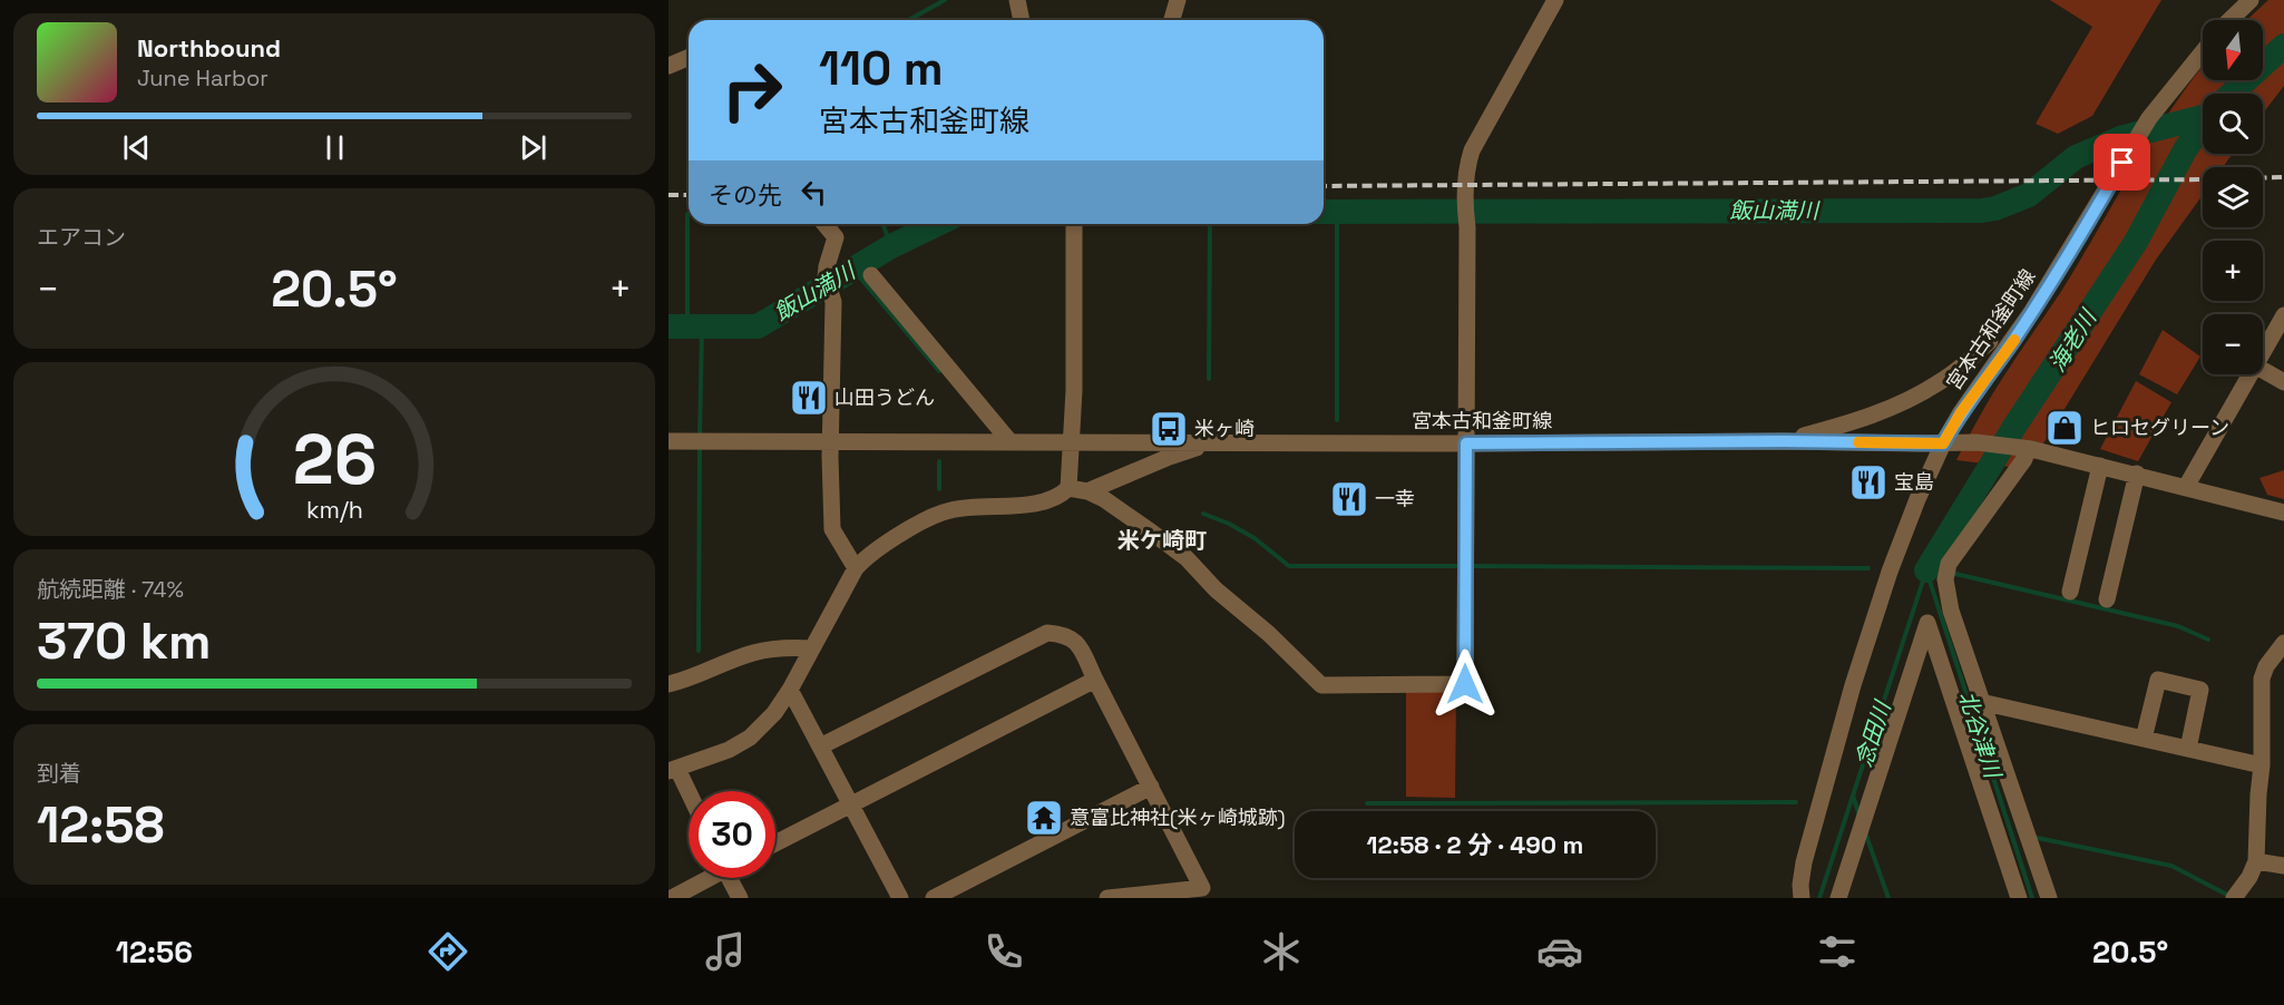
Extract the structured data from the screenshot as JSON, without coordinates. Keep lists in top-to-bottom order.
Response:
{
  "streets": {
    "street": ["宮本古和釜町線"]
  },
  "districts": ["米ケ崎町"],
  "water": [
    "飯山満川",
    "海老川",
    "念田川",
    "北谷津川"
  ],
  "places": {
    "restaurant": ["山田うどん", "宝島", "一幸"],
    "shop": ["ヒロセグリーン"],
    "bus stop": ["米ヶ崎"],
    "temple": ["意富比神社(米ヶ崎城跡)"]
  },
  "north": "bottom",
  "page": {
    "map_buttons": ["+", "−"],
    "turn": ["110 m", "宮本古和釜町線"],
    "song": ["Northbound", "June Harbor"],
    "then": "その先",
    "tile": [
      "エアコン",
      ["航続距離 · 74%", "370 km"],
      ["到着", "12:58"]
    ],
    "heat": ["−", "20.5°", "+"],
    "limit": "30",
    "trip": "12:58 · 2 分 · 490 m",
    "tabs": ["12:56", "20.5°"],
    "gauge": ["26", "km/h"]
  }
}
